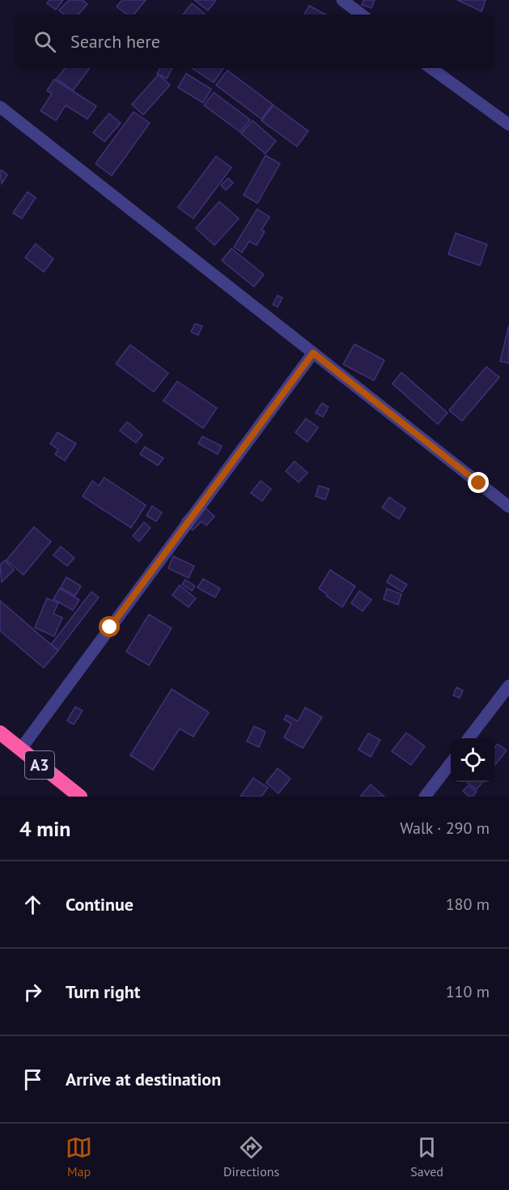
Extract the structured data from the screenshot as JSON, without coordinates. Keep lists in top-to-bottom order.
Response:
{
  "streets": {
    "highway": ["A3"]
  },
  "page": {
    "search": "Search here",
    "heading": ["4 min", "Walk · 290 m"],
    "list": [
      ["Continue", "180 m"],
      ["Turn right", "110 m"],
      "Arrive at destination"
    ],
    "nav": ["Map", "Directions", "Saved"]
  }
}
